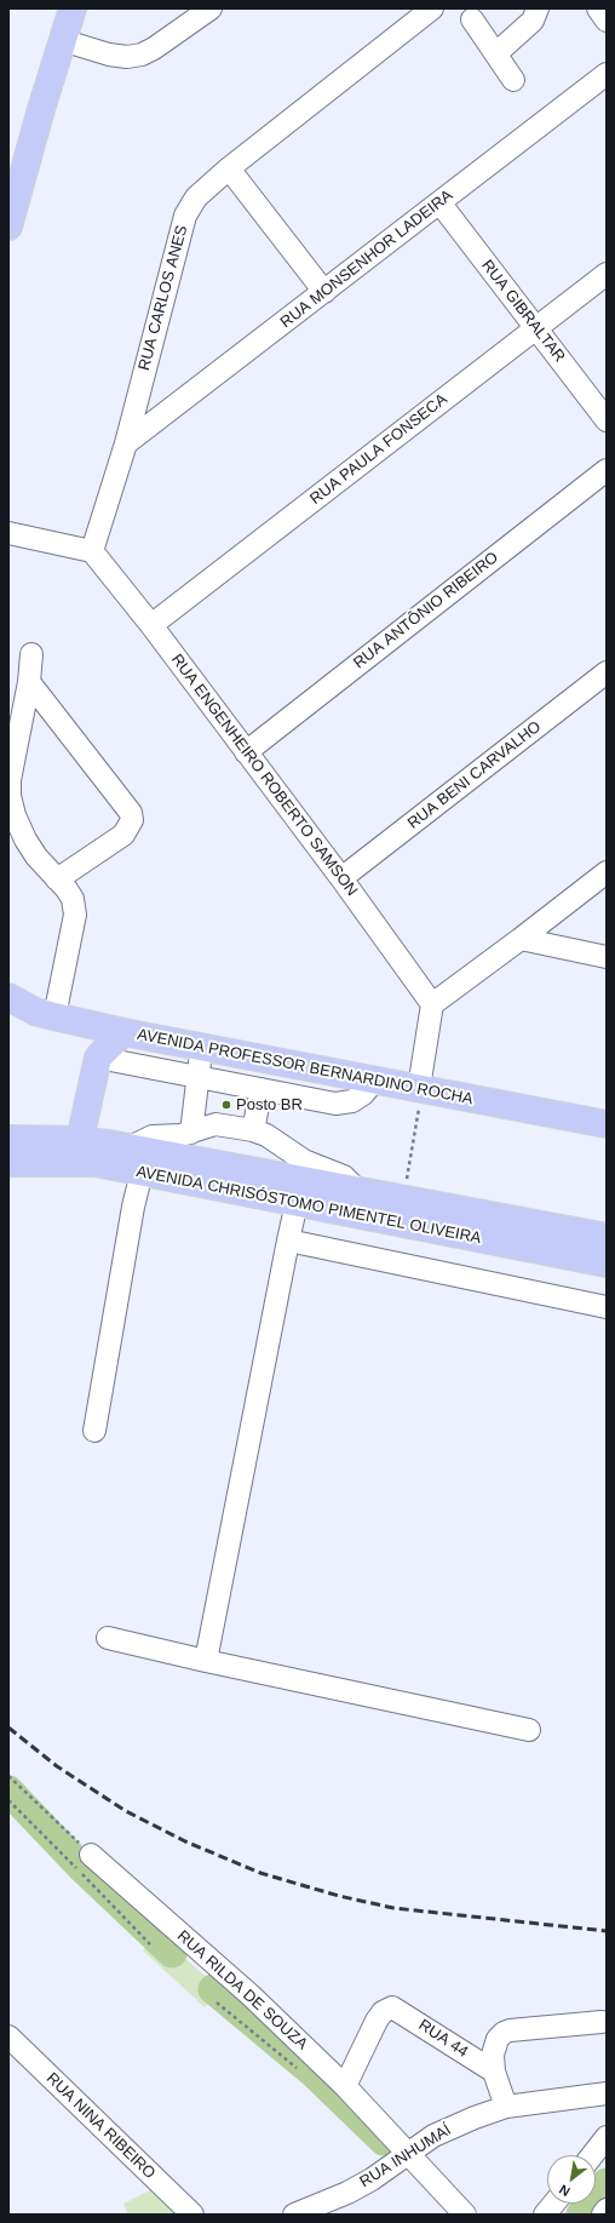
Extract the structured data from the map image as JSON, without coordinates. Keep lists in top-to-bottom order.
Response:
{
  "streets": {
    "main road": ["AVENIDA PROFESSOR BERNARDINO ROCHA", "AVENIDA CHRISÓSTOMO PIMENTEL OLIVEIRA"],
    "street": [
      "RUA MONSENHOR LADEIRA",
      "RUA CARLOS ANES",
      "RUA GIBRALTAR",
      "RUA PAULA FONSECA",
      "RUA ANTÔNIO RIBEIRO",
      "RUA ENGENHEIRO ROBERTO SAMSON",
      "RUA BENI CARVALHO",
      "RUA RILDA DE SOUZA",
      "RUA 44",
      "RUA NINA RIBEIRO",
      "RUA INHUMAÍ"
    ]
  },
  "crossings": [
    ["RUA MONSENHOR LADEIRA", "RUA CARLOS ANES"],
    ["RUA MONSENHOR LADEIRA", "RUA GIBRALTAR"],
    ["RUA CARLOS ANES", "RUA ENGENHEIRO ROBERTO SAMSON"],
    ["RUA GIBRALTAR", "RUA PAULA FONSECA"],
    ["RUA PAULA FONSECA", "RUA ENGENHEIRO ROBERTO SAMSON"],
    ["RUA ANTÔNIO RIBEIRO", "RUA ENGENHEIRO ROBERTO SAMSON"],
    ["RUA ENGENHEIRO ROBERTO SAMSON", "RUA BENI CARVALHO"],
    ["RUA RILDA DE SOUZA", "RUA 44"],
    ["RUA RILDA DE SOUZA", "RUA INHUMAÍ"]
  ],
  "places": ["Posto BR"],
  "north": "bottom left"
}
